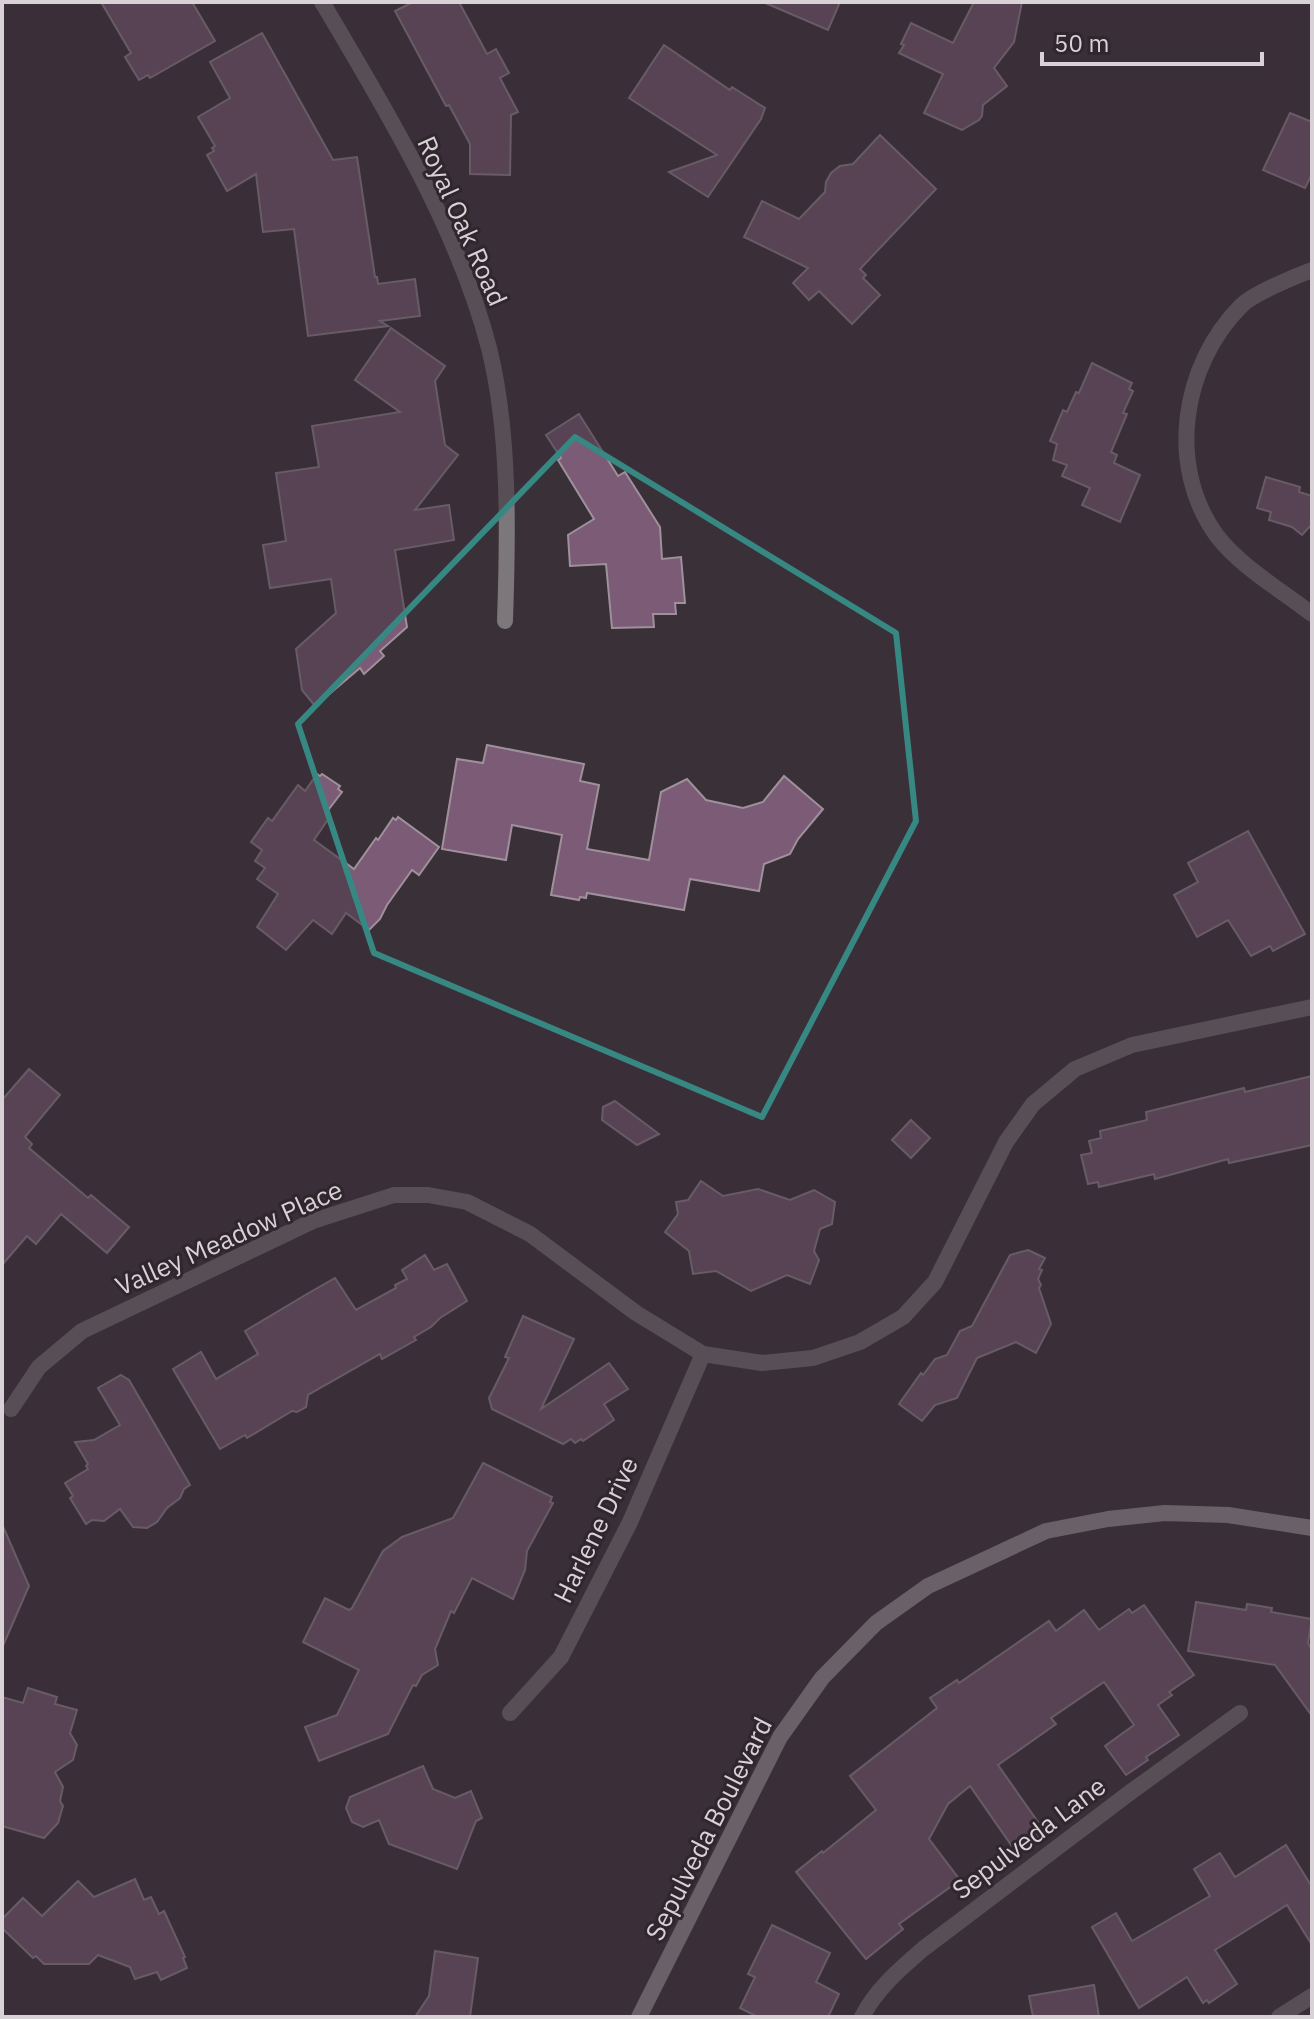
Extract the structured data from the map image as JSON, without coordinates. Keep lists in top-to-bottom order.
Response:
{
  "streets": {
    "main road": ["Sepulveda Boulevard"],
    "street": [
      "Royal Oak Road",
      "Valley Meadow Place",
      "Harlene Drive",
      "Sepulveda Lane"
    ]
  },
  "crossings": [
    ["Valley Meadow Place", "Harlene Drive"]
  ],
  "scale_bar": "50 m"
}
